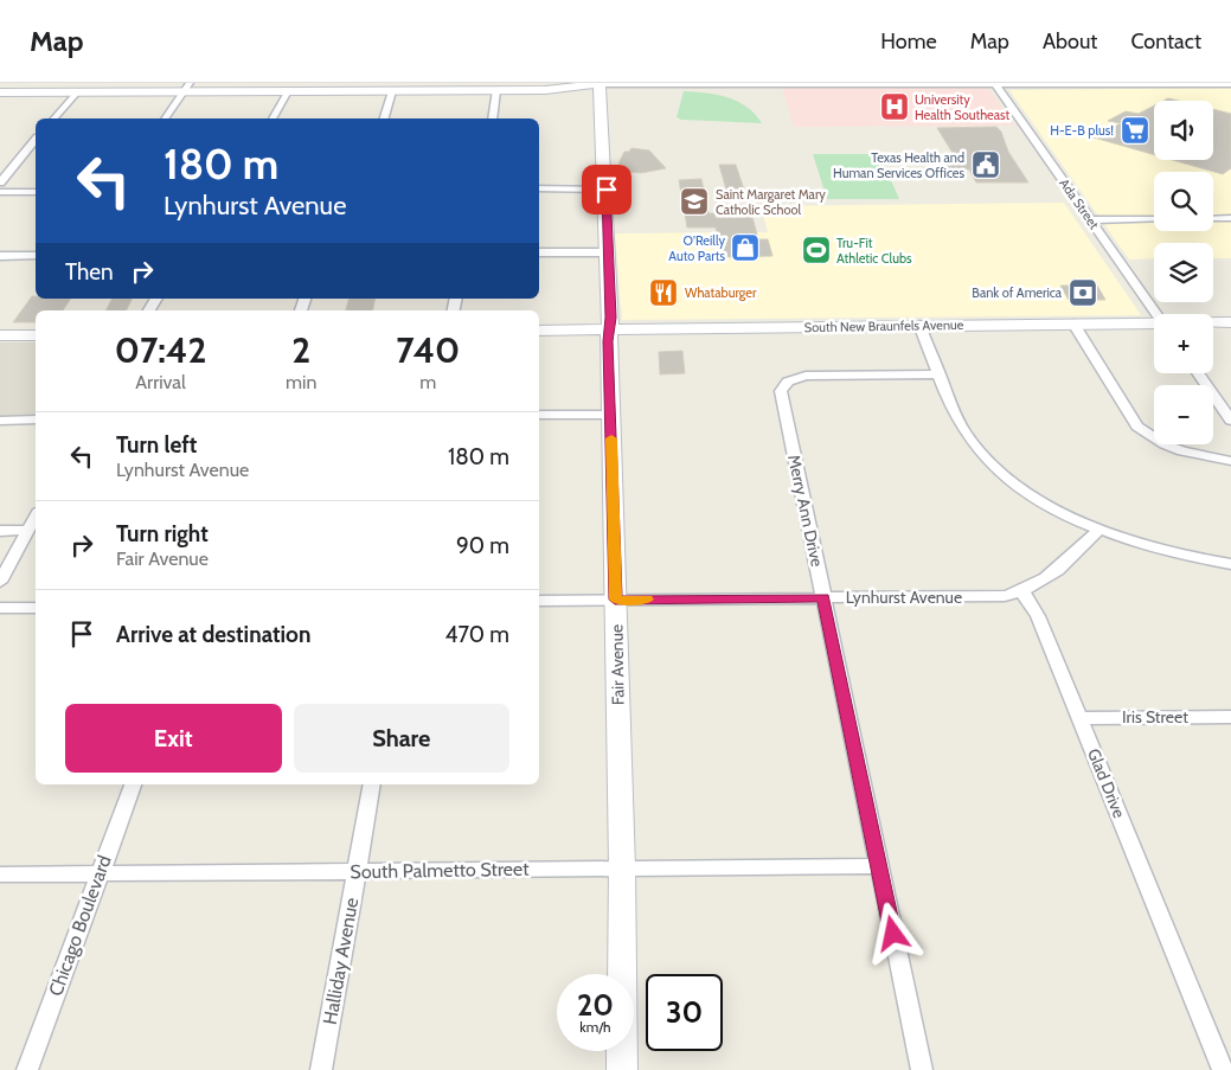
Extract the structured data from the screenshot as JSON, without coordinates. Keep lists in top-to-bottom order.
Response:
{
  "streets": {
    "main road": ["South New Braunfels Avenue", "Fair Avenue"],
    "street": [
      "Ada Street",
      "Merry Ann Drive",
      "Lynhurst Avenue",
      "Iris Street",
      "Glad Drive",
      "South Palmetto Street",
      "Chicago Boulevard",
      "Halliday Avenue"
    ]
  },
  "crossings": [
    ["South New Braunfels Avenue", "Fair Avenue"],
    ["Merry Ann Drive", "Lynhurst Avenue"],
    ["Merry Ann Drive", "South Palmetto Street"],
    ["Lynhurst Avenue", "Fair Avenue"],
    ["Lynhurst Avenue", "Glad Drive"],
    ["Fair Avenue", "South Palmetto Street"],
    ["Iris Street", "Glad Drive"],
    ["South Palmetto Street", "Chicago Boulevard"],
    ["South Palmetto Street", "Halliday Avenue"]
  ],
  "places": {
    "hospital": ["University Health Southeast"],
    "supermarket": ["H-E-B plus!"],
    "public building": ["Texas Health and Human Services Offices"],
    "school or university": ["Saint Margaret Mary Catholic School"],
    "shop": ["O'Reilly Auto Parts"],
    "sports": ["Tru-Fit Athletic Clubs"],
    "restaurant": ["Whataburger"],
    "bank": ["Bank of America"]
  },
  "page": {
    "header": "Map",
    "nav": [
      "Home",
      "Map",
      "About",
      "Contact"
    ],
    "map_buttons": ["+", "−"],
    "turn": ["180 m", "Lynhurst Avenue"],
    "then": "Then",
    "eta": [
      "07:42",
      "Arrival",
      "2",
      "min",
      "740",
      "m"
    ],
    "list": [
      {
        "name": "Turn left",
        "note": "Lynhurst Avenue",
        "value": "180 m"
      },
      {
        "name": "Turn right",
        "note": "Fair Avenue",
        "value": "90 m"
      },
      {
        "name": "Arrive at destination",
        "value": "470 m"
      }
    ],
    "buttons": ["Exit", "Share"],
    "speed": "20 km/h",
    "limit": "30"
  }
}
